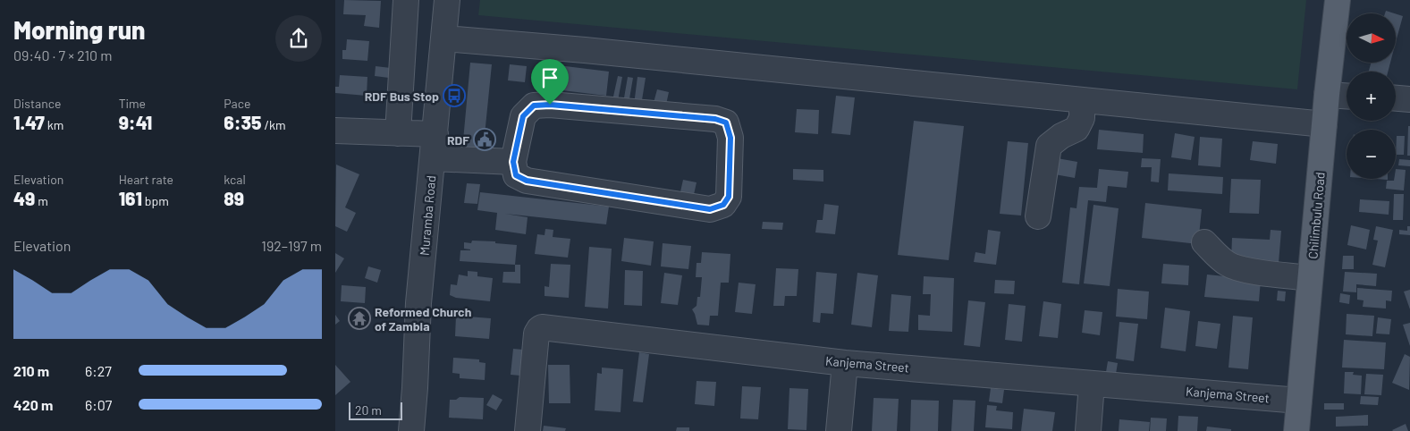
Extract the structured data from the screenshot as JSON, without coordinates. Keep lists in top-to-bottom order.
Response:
{
  "streets": {
    "main road": ["Chilimbulu Road"],
    "street": ["Muramba Road", "Kanjema Street"]
  },
  "crossings": [
    ["Chilimbulu Road", "Kanjema Street"]
  ],
  "places": {
    "bus stop": ["RDF Bus Stop"],
    "public building": ["RDF"],
    "temple": ["Reformed Church of Zambia"]
  },
  "scale_bar": "20 m",
  "north": "right",
  "page": {
    "heading": ["Morning run", "09:40 · 7 × 210 m"],
    "map_buttons": ["+", "−"],
    "stats": [
      ["Distance", "1.47 km"],
      ["Time", "9:41"],
      ["Pace", "6:35 /km"],
      ["Elevation", "49 m"],
      ["Heart rate", "161 bpm"],
      ["kcal", "89"]
    ],
    "chart": ["Elevation", "192–197 m"],
    "list": [
      {
        "name": "210 m",
        "note": "6:27"
      },
      {
        "name": "420 m",
        "note": "6:07"
      }
    ],
    "scale": "20 m"
  }
}
